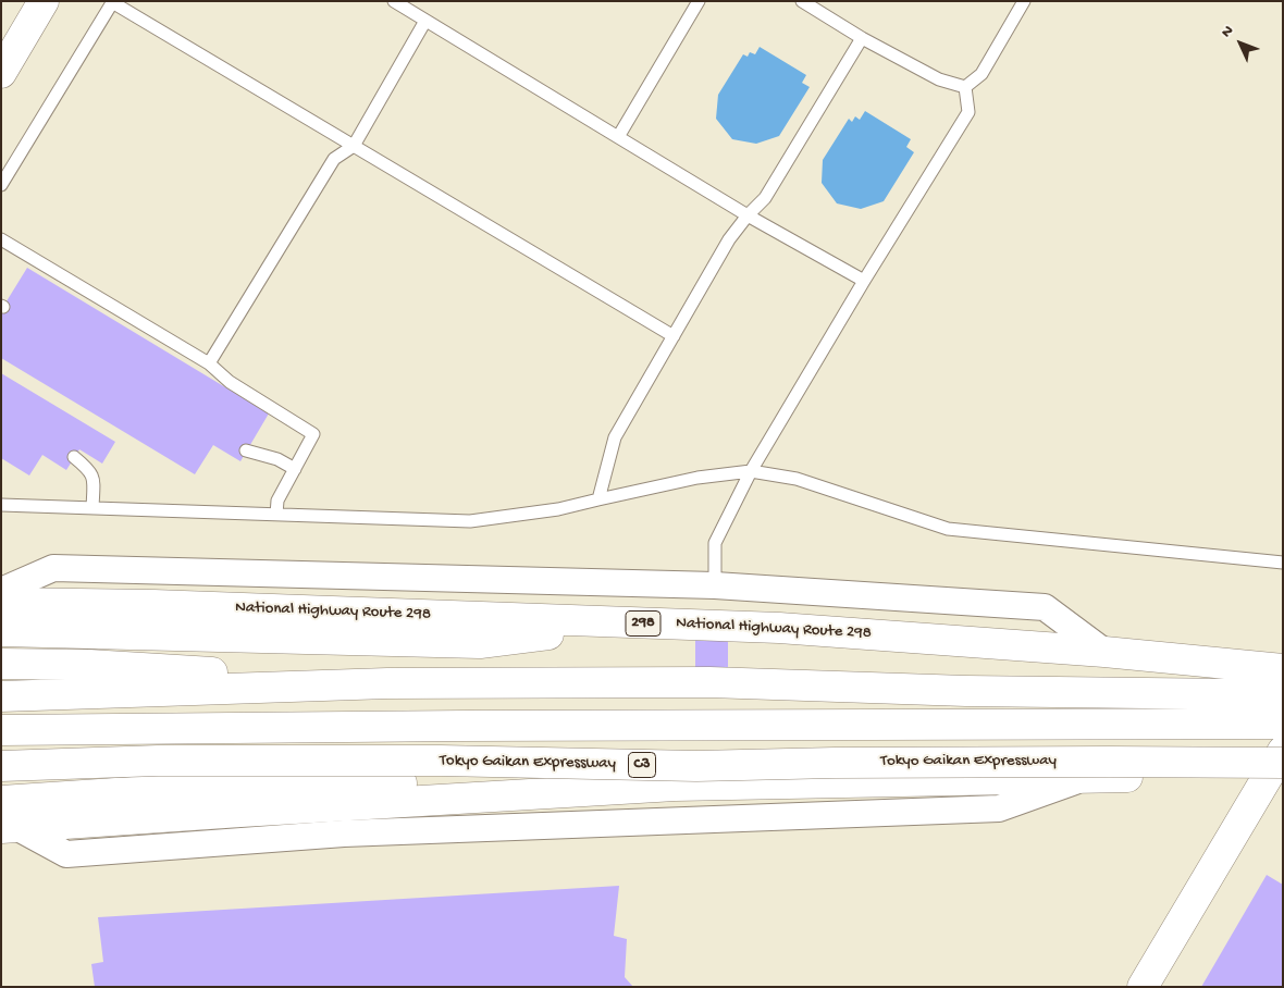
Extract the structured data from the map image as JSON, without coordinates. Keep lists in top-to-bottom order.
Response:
{
  "streets": {
    "main road": [
      "National Highway Route 298",
      "298",
      "Tokyo Gaikan Expressway",
      "C3"
    ]
  },
  "north": "top left"
}
